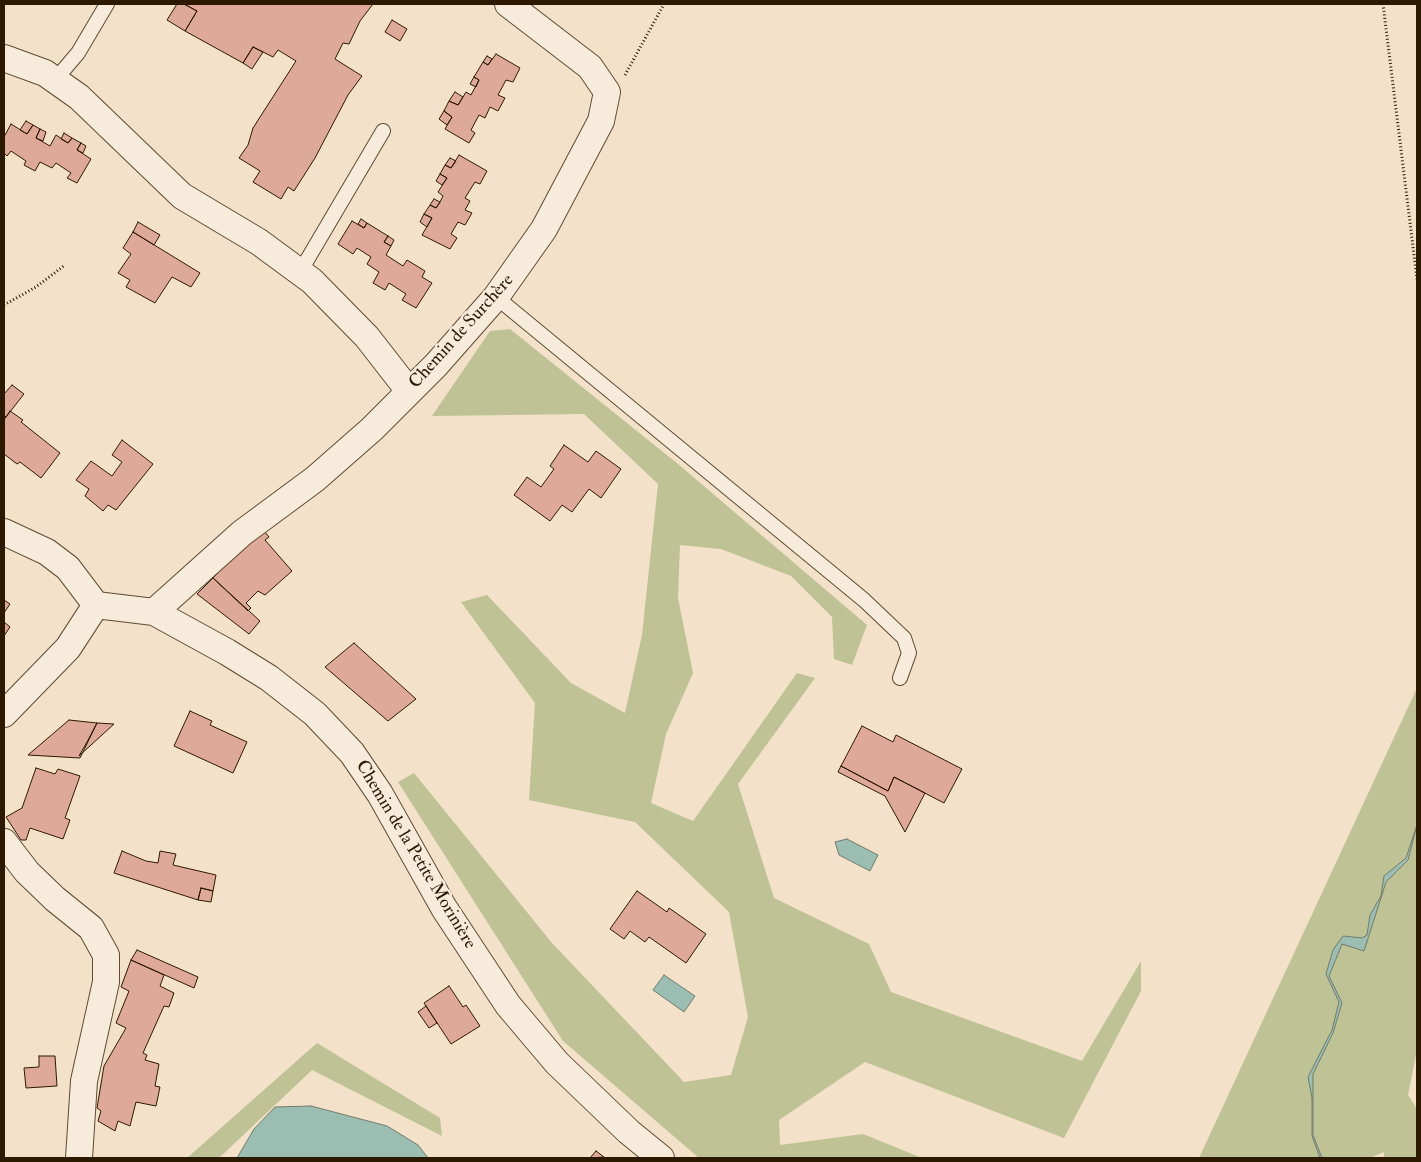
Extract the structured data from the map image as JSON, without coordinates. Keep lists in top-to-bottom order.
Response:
{
  "streets": {
    "street": ["Chemin de Surchère", "Chemin de la Petite Morinière"]
  },
  "crossings": [
    ["Chemin de Surchère", "Chemin de la Petite Morinière"]
  ]
}
